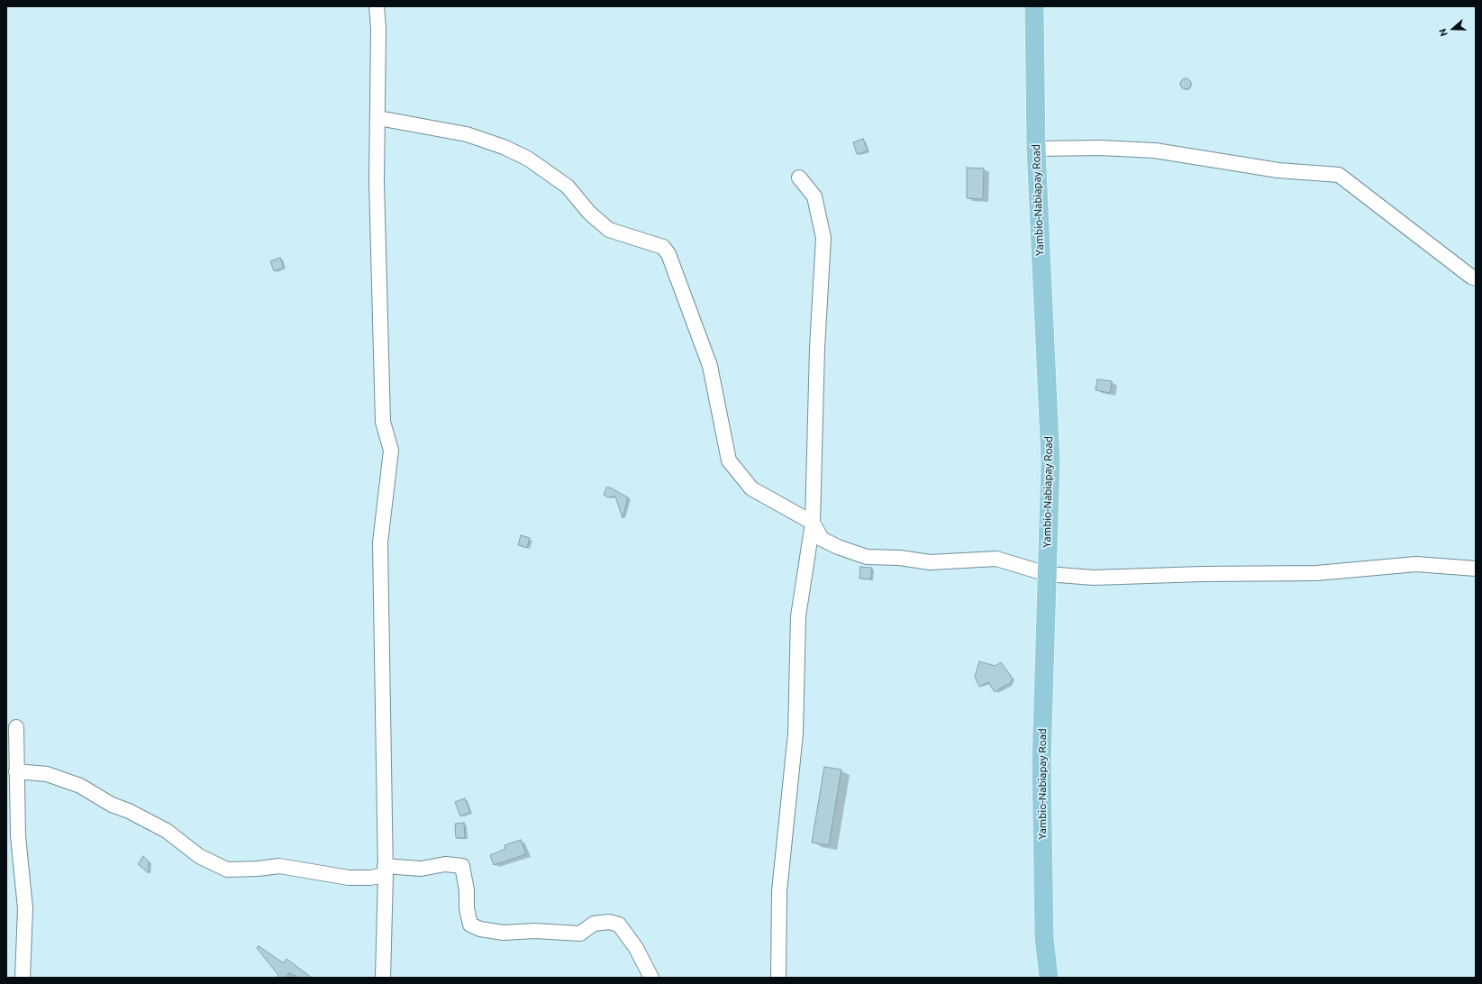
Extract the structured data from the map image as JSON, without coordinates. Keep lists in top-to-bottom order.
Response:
{
  "streets": {
    "main road": ["Yambio-Nabiapay Road"]
  },
  "north": "left"
}
